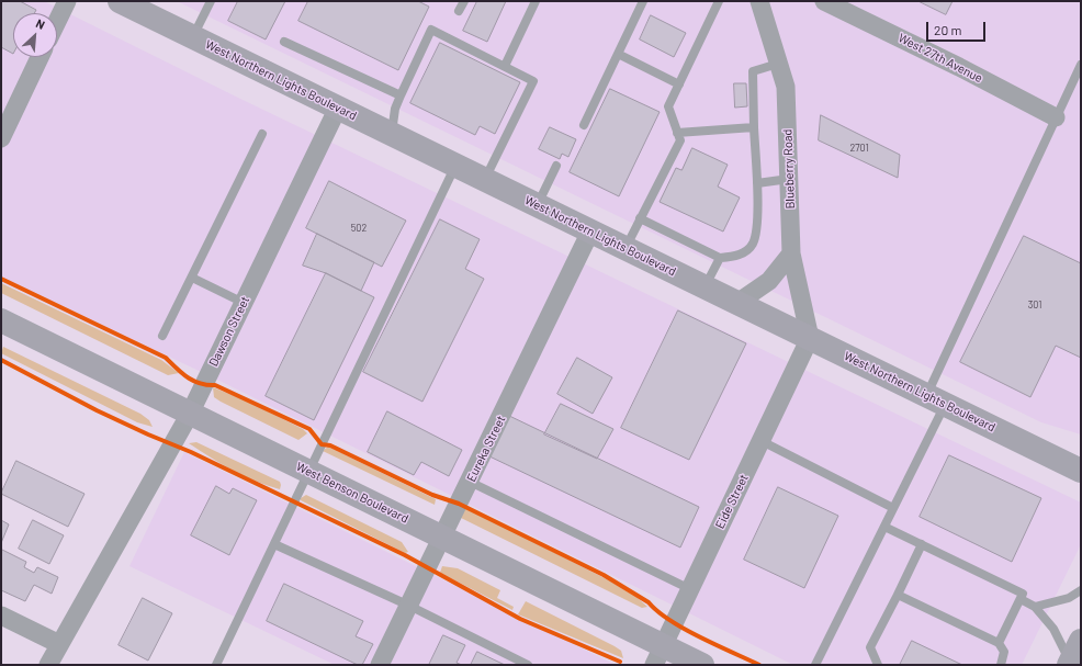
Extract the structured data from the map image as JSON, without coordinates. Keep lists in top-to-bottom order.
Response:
{
  "streets": {
    "main road": ["West Northern Lights Boulevard", "West Benson Boulevard"],
    "street": [
      "West 27th Avenue",
      "Blueberry Road",
      "Dawson Street",
      "Eureka Street",
      "Eide Street"
    ]
  },
  "crossings": [
    ["West Northern Lights Boulevard", "Blueberry Road"],
    ["West Northern Lights Boulevard", "Dawson Street"],
    ["West Northern Lights Boulevard", "Eureka Street"],
    ["West Northern Lights Boulevard", "Eide Street"],
    ["Blueberry Road", "Eide Street"],
    ["Dawson Street", "West Benson Boulevard"],
    ["Eureka Street", "West Benson Boulevard"],
    ["West Benson Boulevard", "Eide Street"]
  ],
  "house_numbers": ["2701", "502", "301"],
  "scale_bar": "20 m",
  "north": "top right"
}
